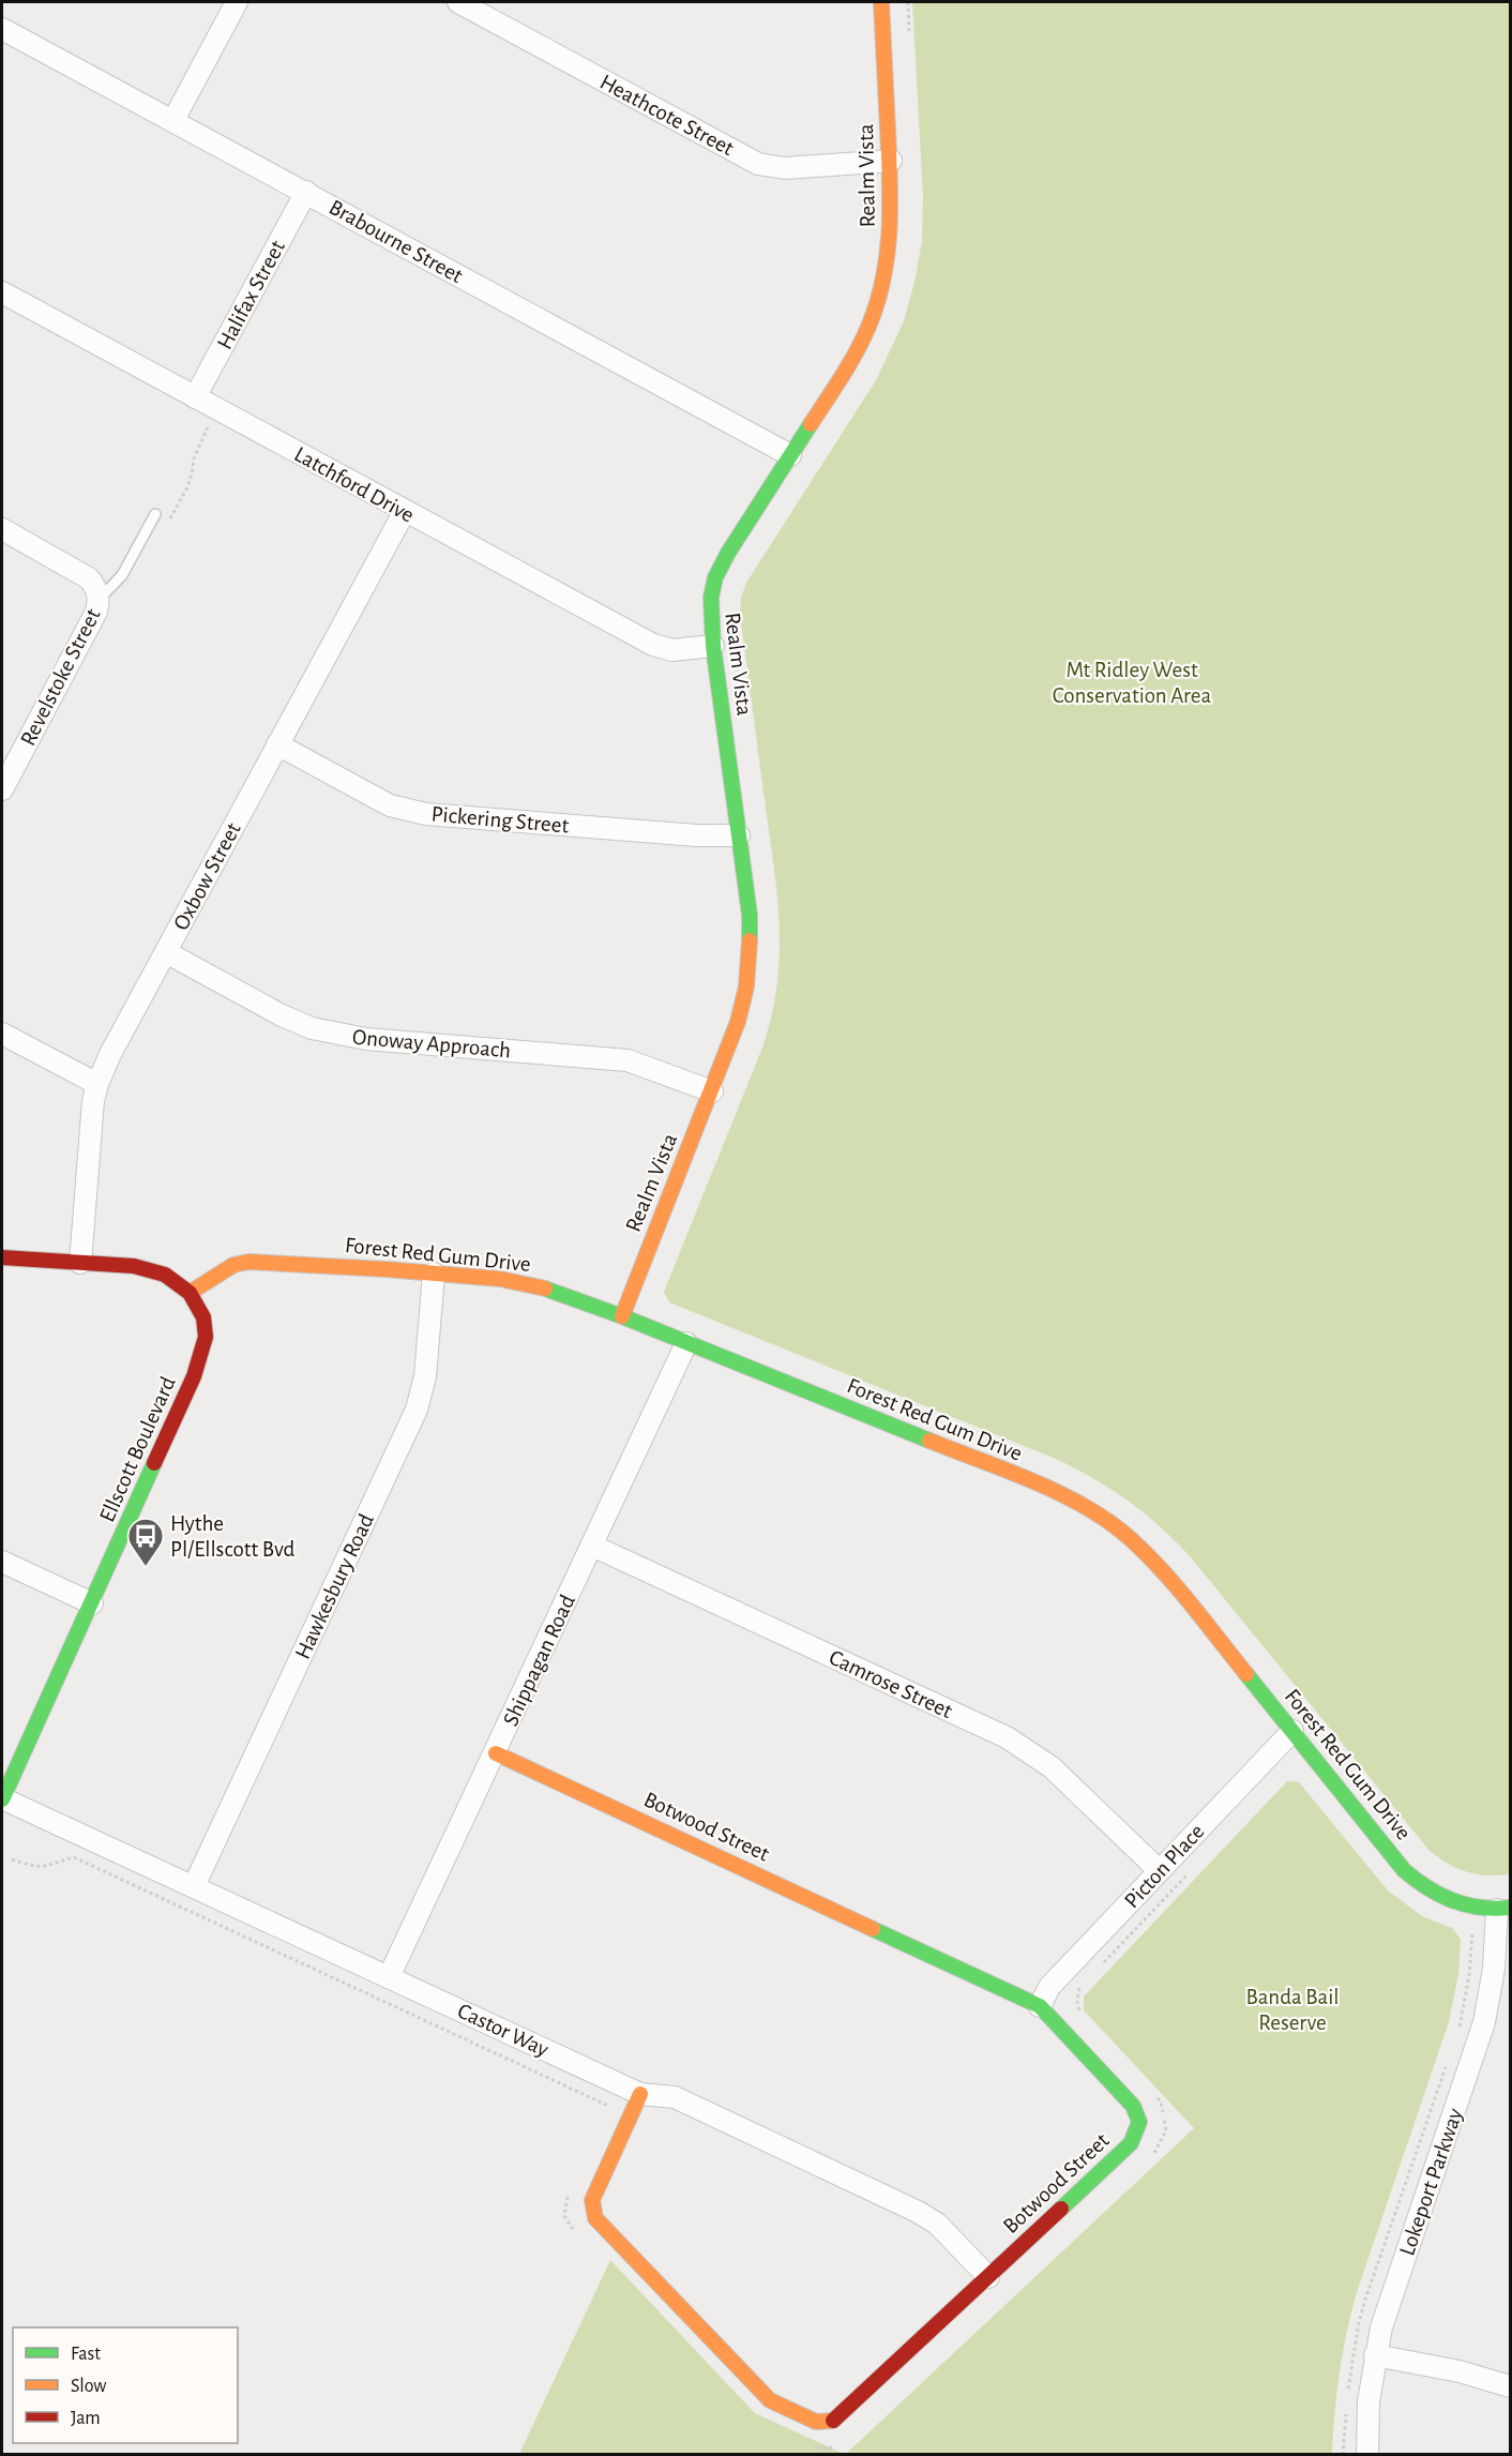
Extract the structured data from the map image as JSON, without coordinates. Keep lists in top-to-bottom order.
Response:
{
  "streets": {
    "street": [
      "Heathcote Street",
      "Realm Vista",
      "Brabourne Street",
      "Halifax Street",
      "Latchford Drive",
      "Revelstoke Street",
      "Pickering Street",
      "Oxbow Street",
      "Onoway Approach",
      "Forest Red Gum Drive",
      "Ellscott Boulevard",
      "Hawkesbury Road",
      "Shippagan Road",
      "Camrose Street",
      "Botwood Street",
      "Picton Place",
      "Castor Way",
      "Lokeport Parkway"
    ]
  },
  "crossings": [
    ["Heathcote Street", "Realm Vista"],
    ["Realm Vista", "Brabourne Street"],
    ["Realm Vista", "Latchford Drive"],
    ["Realm Vista", "Pickering Street"],
    ["Realm Vista", "Onoway Approach"],
    ["Realm Vista", "Forest Red Gum Drive"],
    ["Brabourne Street", "Halifax Street"],
    ["Halifax Street", "Latchford Drive"],
    ["Latchford Drive", "Oxbow Street"],
    ["Pickering Street", "Oxbow Street"],
    ["Oxbow Street", "Onoway Approach"],
    ["Oxbow Street", "Ellscott Boulevard"],
    ["Forest Red Gum Drive", "Ellscott Boulevard"],
    ["Forest Red Gum Drive", "Hawkesbury Road"],
    ["Forest Red Gum Drive", "Shippagan Road"],
    ["Forest Red Gum Drive", "Picton Place"],
    ["Forest Red Gum Drive", "Lokeport Parkway"],
    ["Ellscott Boulevard", "Castor Way"],
    ["Hawkesbury Road", "Castor Way"],
    ["Shippagan Road", "Camrose Street"],
    ["Shippagan Road", "Botwood Street"],
    ["Shippagan Road", "Castor Way"],
    ["Camrose Street", "Picton Place"],
    ["Botwood Street", "Picton Place"],
    ["Botwood Street", "Castor Way"]
  ],
  "parks": ["Mt Ridley West Conservation Area", "Banda Bail Reserve"],
  "places": {
    "bus stop": ["Hythe Pl/Ellscott Bvd"]
  },
  "legend": ["Fast", "Slow", "Jam"]
}
